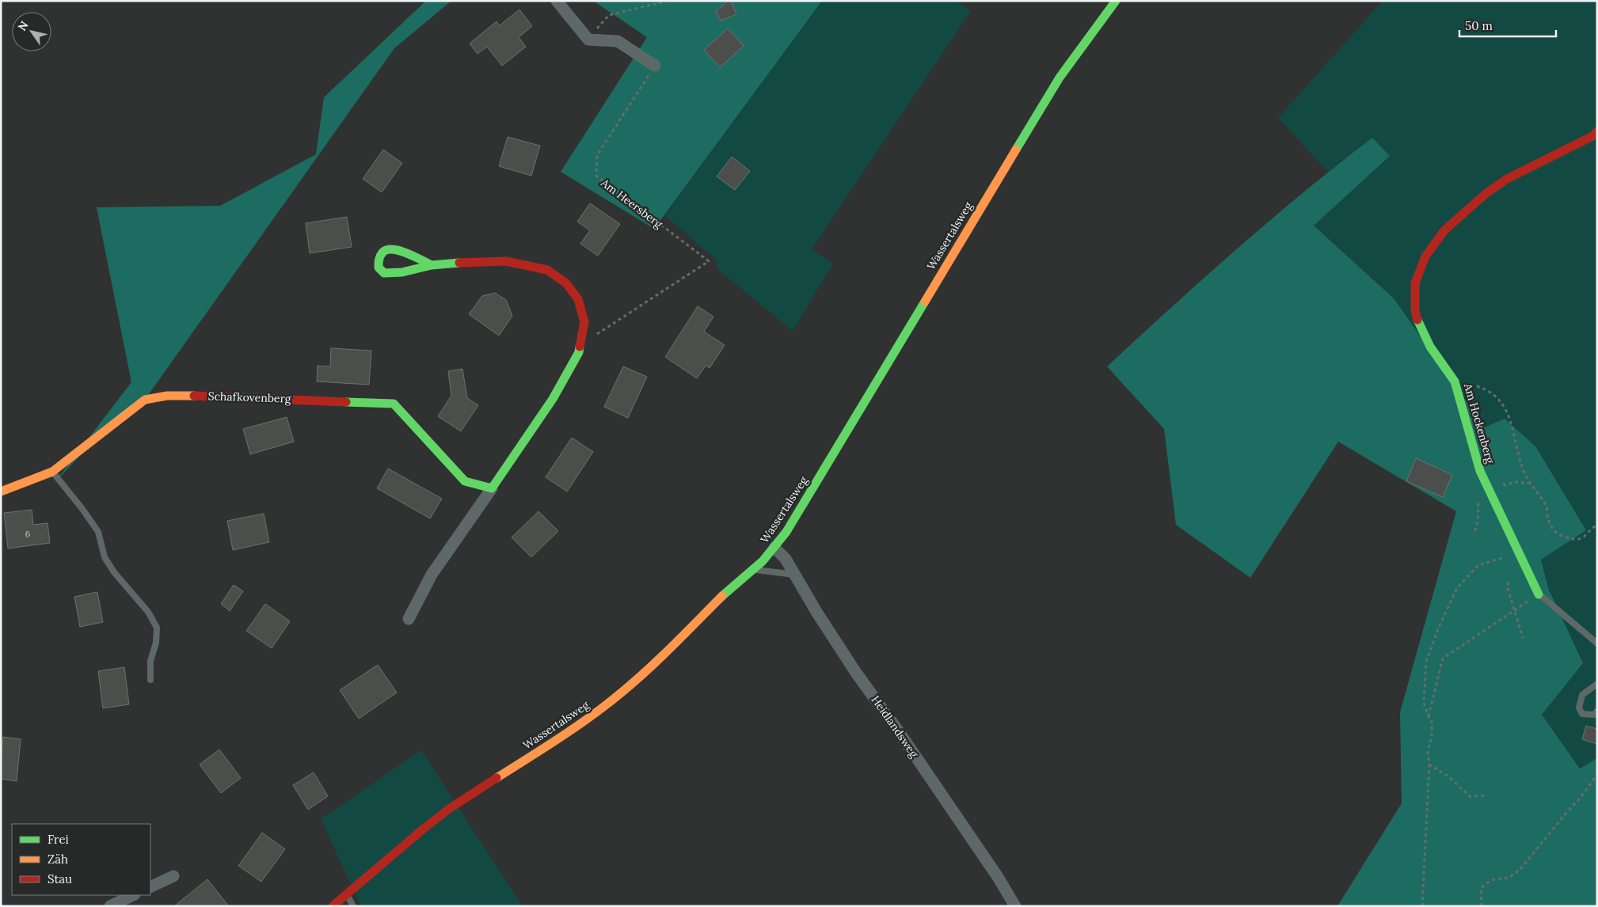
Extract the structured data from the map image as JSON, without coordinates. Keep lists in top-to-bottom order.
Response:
{
  "streets": {
    "street": [
      "Wassertalsweg",
      "Schafkovenberg",
      "Am Hockenberg",
      "Heidlandsweg"
    ],
    "path": ["Am Heersberg"]
  },
  "crossings": [
    ["Wassertalsweg", "Heidlandsweg"]
  ],
  "house_numbers": ["6"],
  "legend": ["Frei", "Zäh", "Stau"],
  "scale_bar": "50 m",
  "north": "top left"
}
